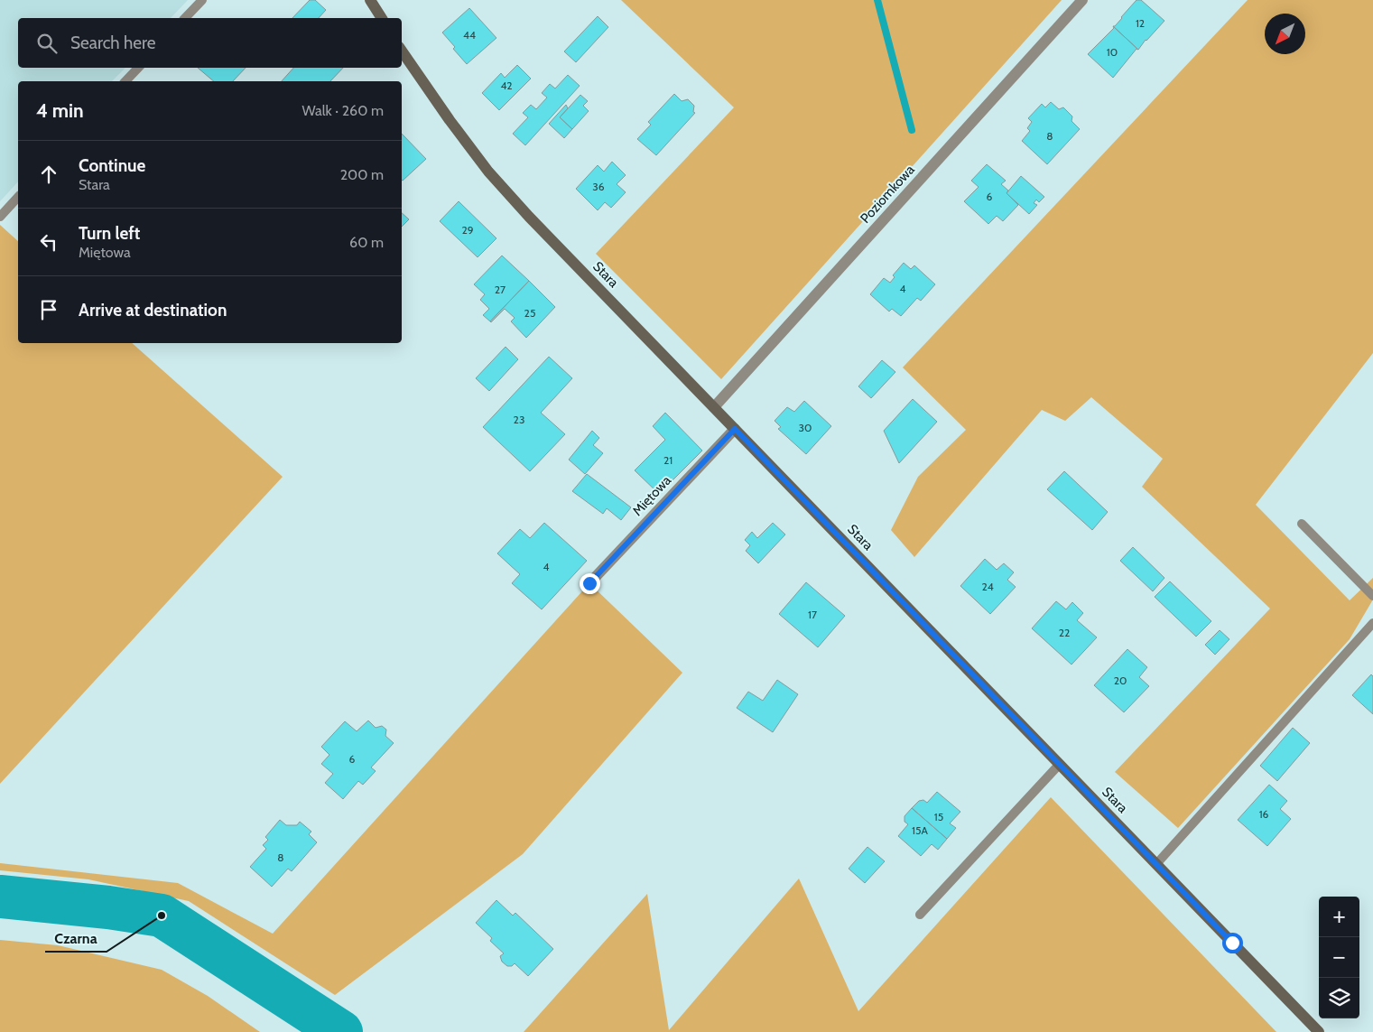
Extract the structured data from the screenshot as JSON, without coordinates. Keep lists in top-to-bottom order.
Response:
{
  "streets": {
    "street": ["Poziomkowa", "Stara", "Miętowa"]
  },
  "crossings": [
    ["Poziomkowa", "Stara"],
    ["Stara", "Miętowa"]
  ],
  "places": ["Czarna"],
  "house_numbers": [
    "12",
    "44",
    "10",
    "42",
    "8",
    "36",
    "6",
    "29",
    "4",
    "27",
    "25",
    "23",
    "30",
    "21",
    "4",
    "24",
    "17",
    "22",
    "20",
    "6",
    "16",
    "15",
    "15A",
    "8"
  ],
  "north": "bottom left",
  "page": {
    "search": "Search here",
    "heading": ["4 min", "Walk · 260 m"],
    "list": [
      ["Continue", "Stara", "200 m"],
      ["Turn left", "Miętowa", "60 m"],
      "Arrive at destination"
    ],
    "map_buttons": ["+", "−"]
  }
}
